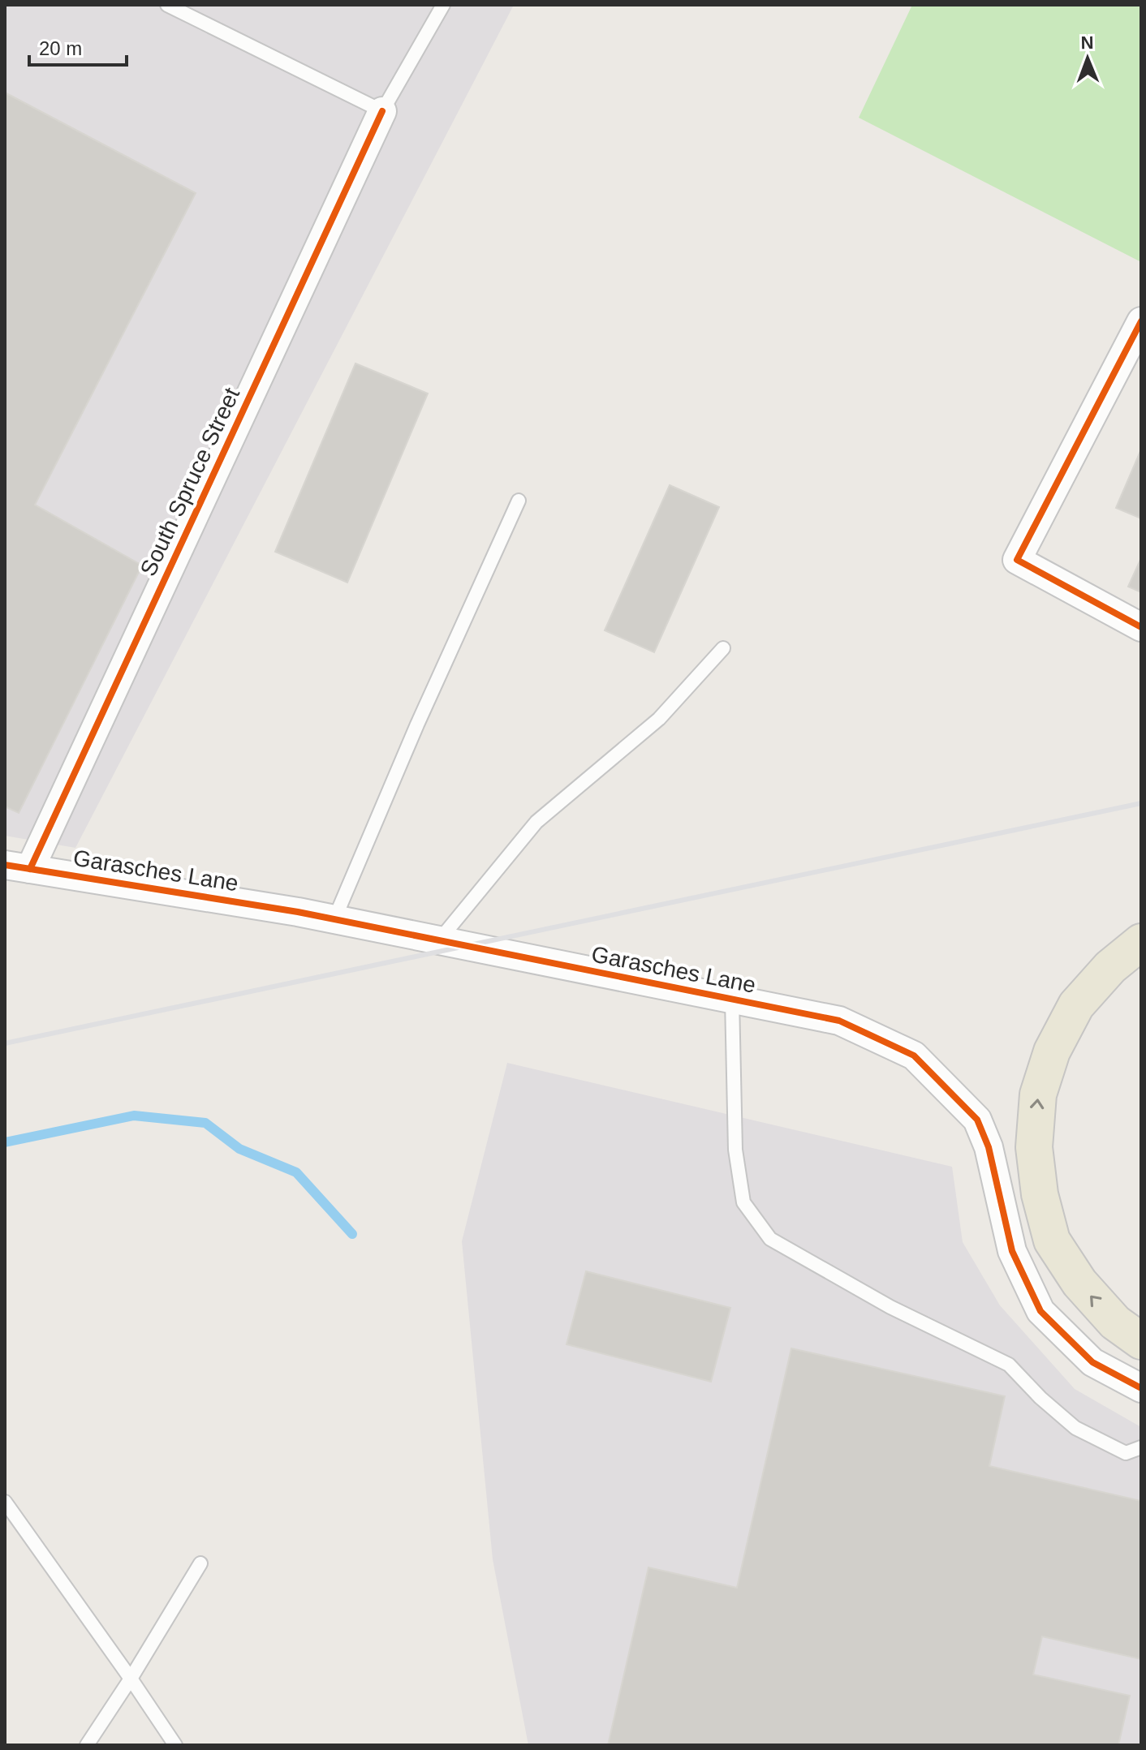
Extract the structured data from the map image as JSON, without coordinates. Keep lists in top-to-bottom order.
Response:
{
  "streets": {
    "street": ["South Spruce Street", "Garasches Lane"]
  },
  "crossings": [
    ["South Spruce Street", "Garasches Lane"]
  ],
  "scale_bar": "20 m",
  "north": "top"
}
